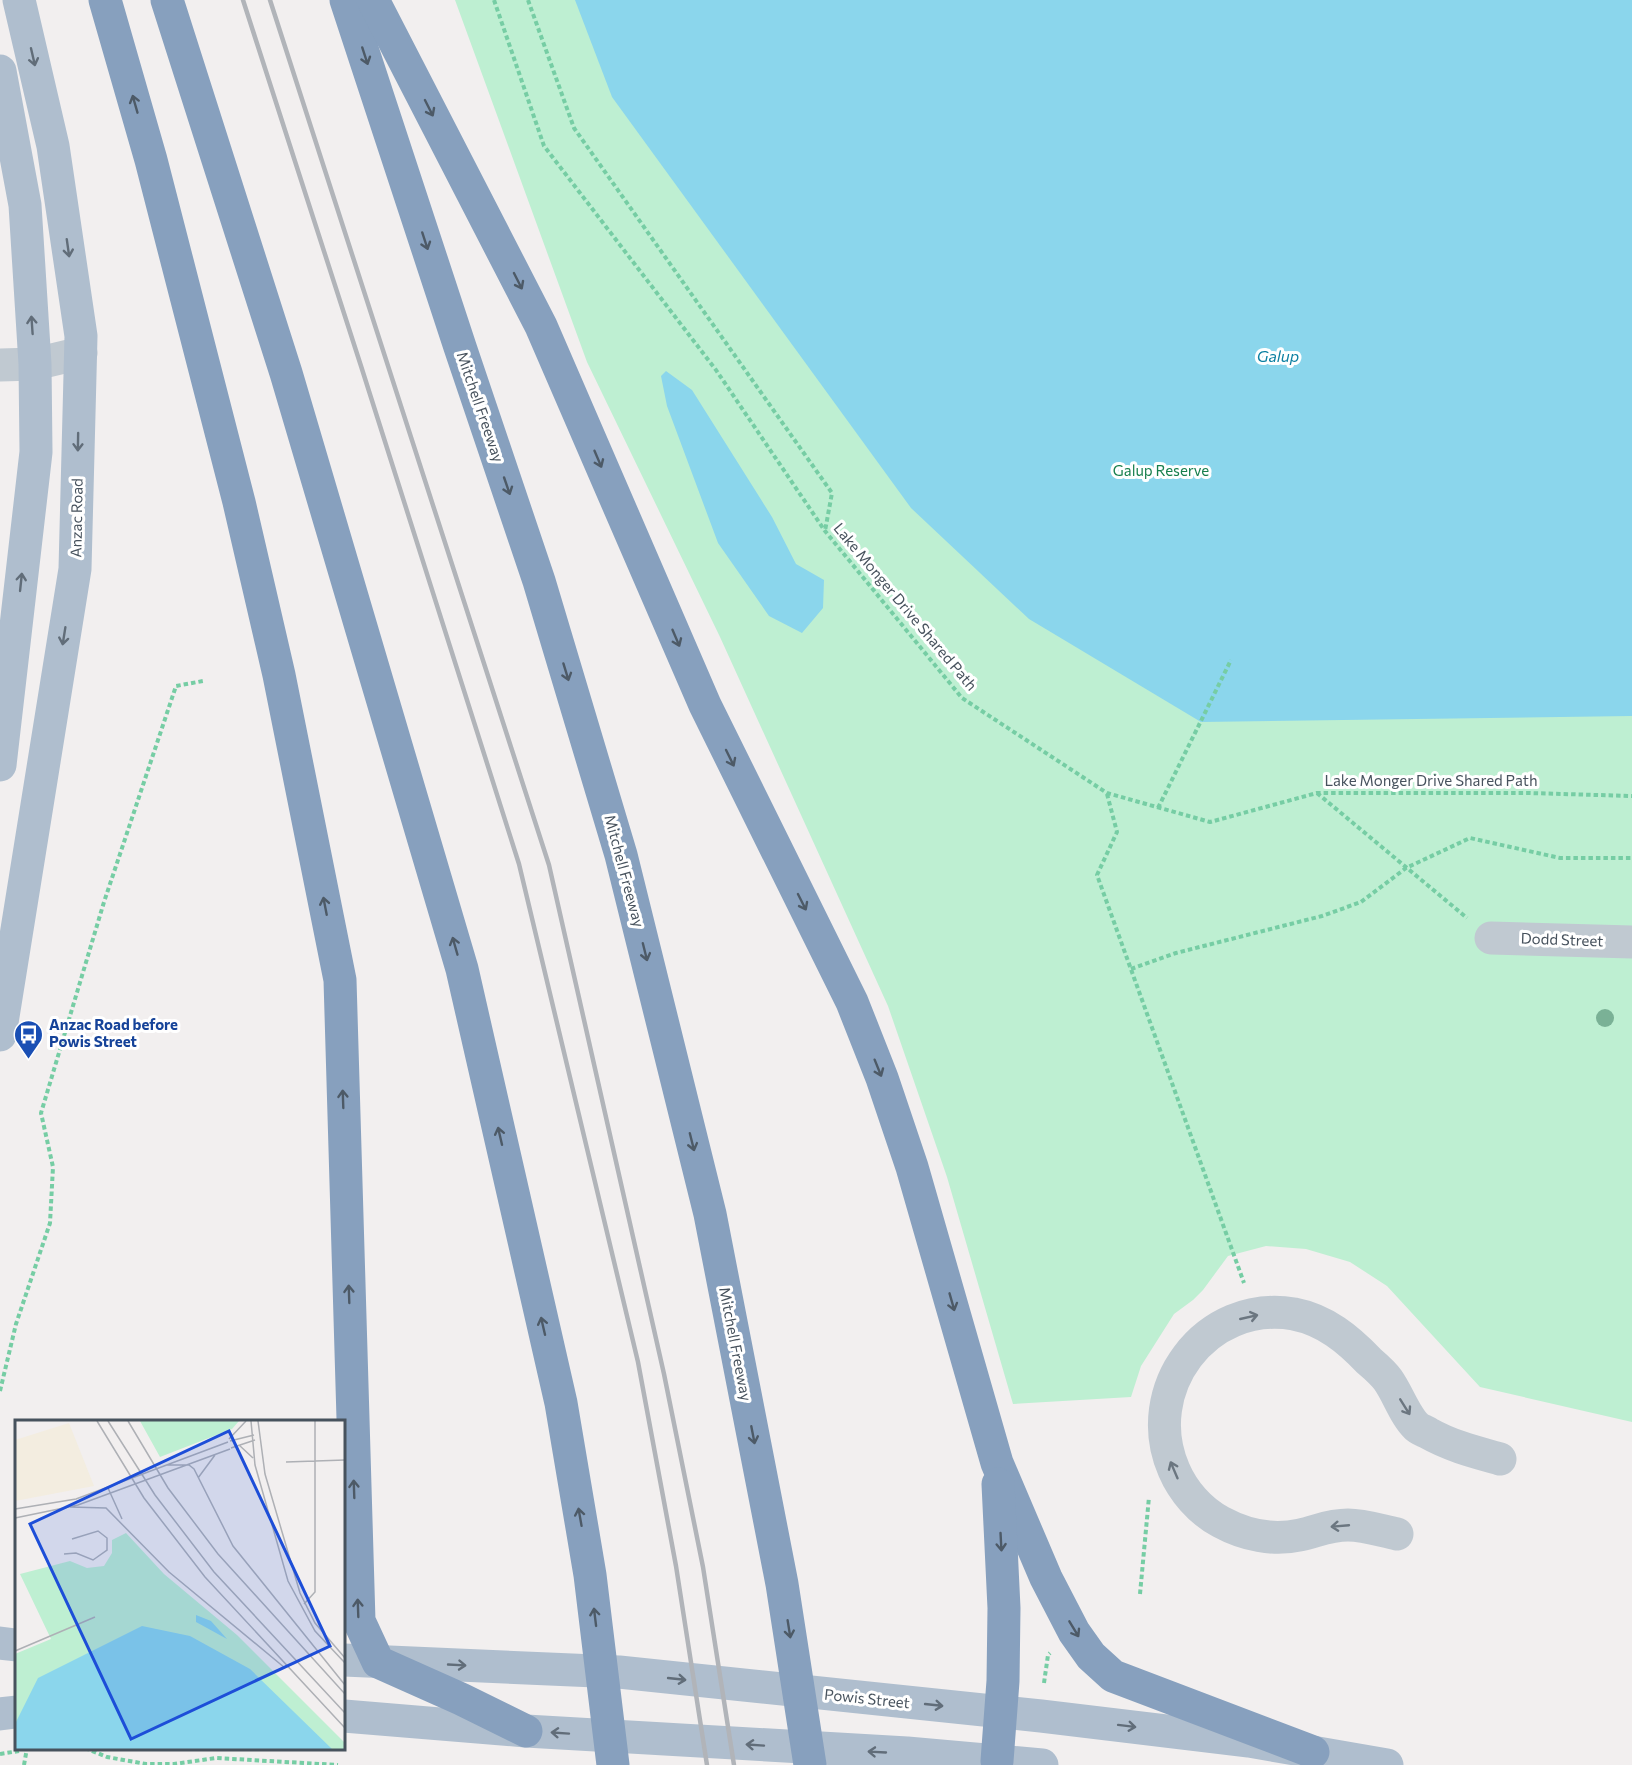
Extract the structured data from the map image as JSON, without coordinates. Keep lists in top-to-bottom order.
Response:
{
  "streets": {
    "highway": ["Mitchell Freeway"],
    "main road": ["Anzac Road", "Powis Street"],
    "street": ["Dodd Street"],
    "path": ["Lake Monger Drive Shared Path"]
  },
  "water": ["Galup"],
  "parks": ["Galup Reserve"],
  "places": {
    "bus stop": ["Anzac Road before Powis Street"]
  }
}
